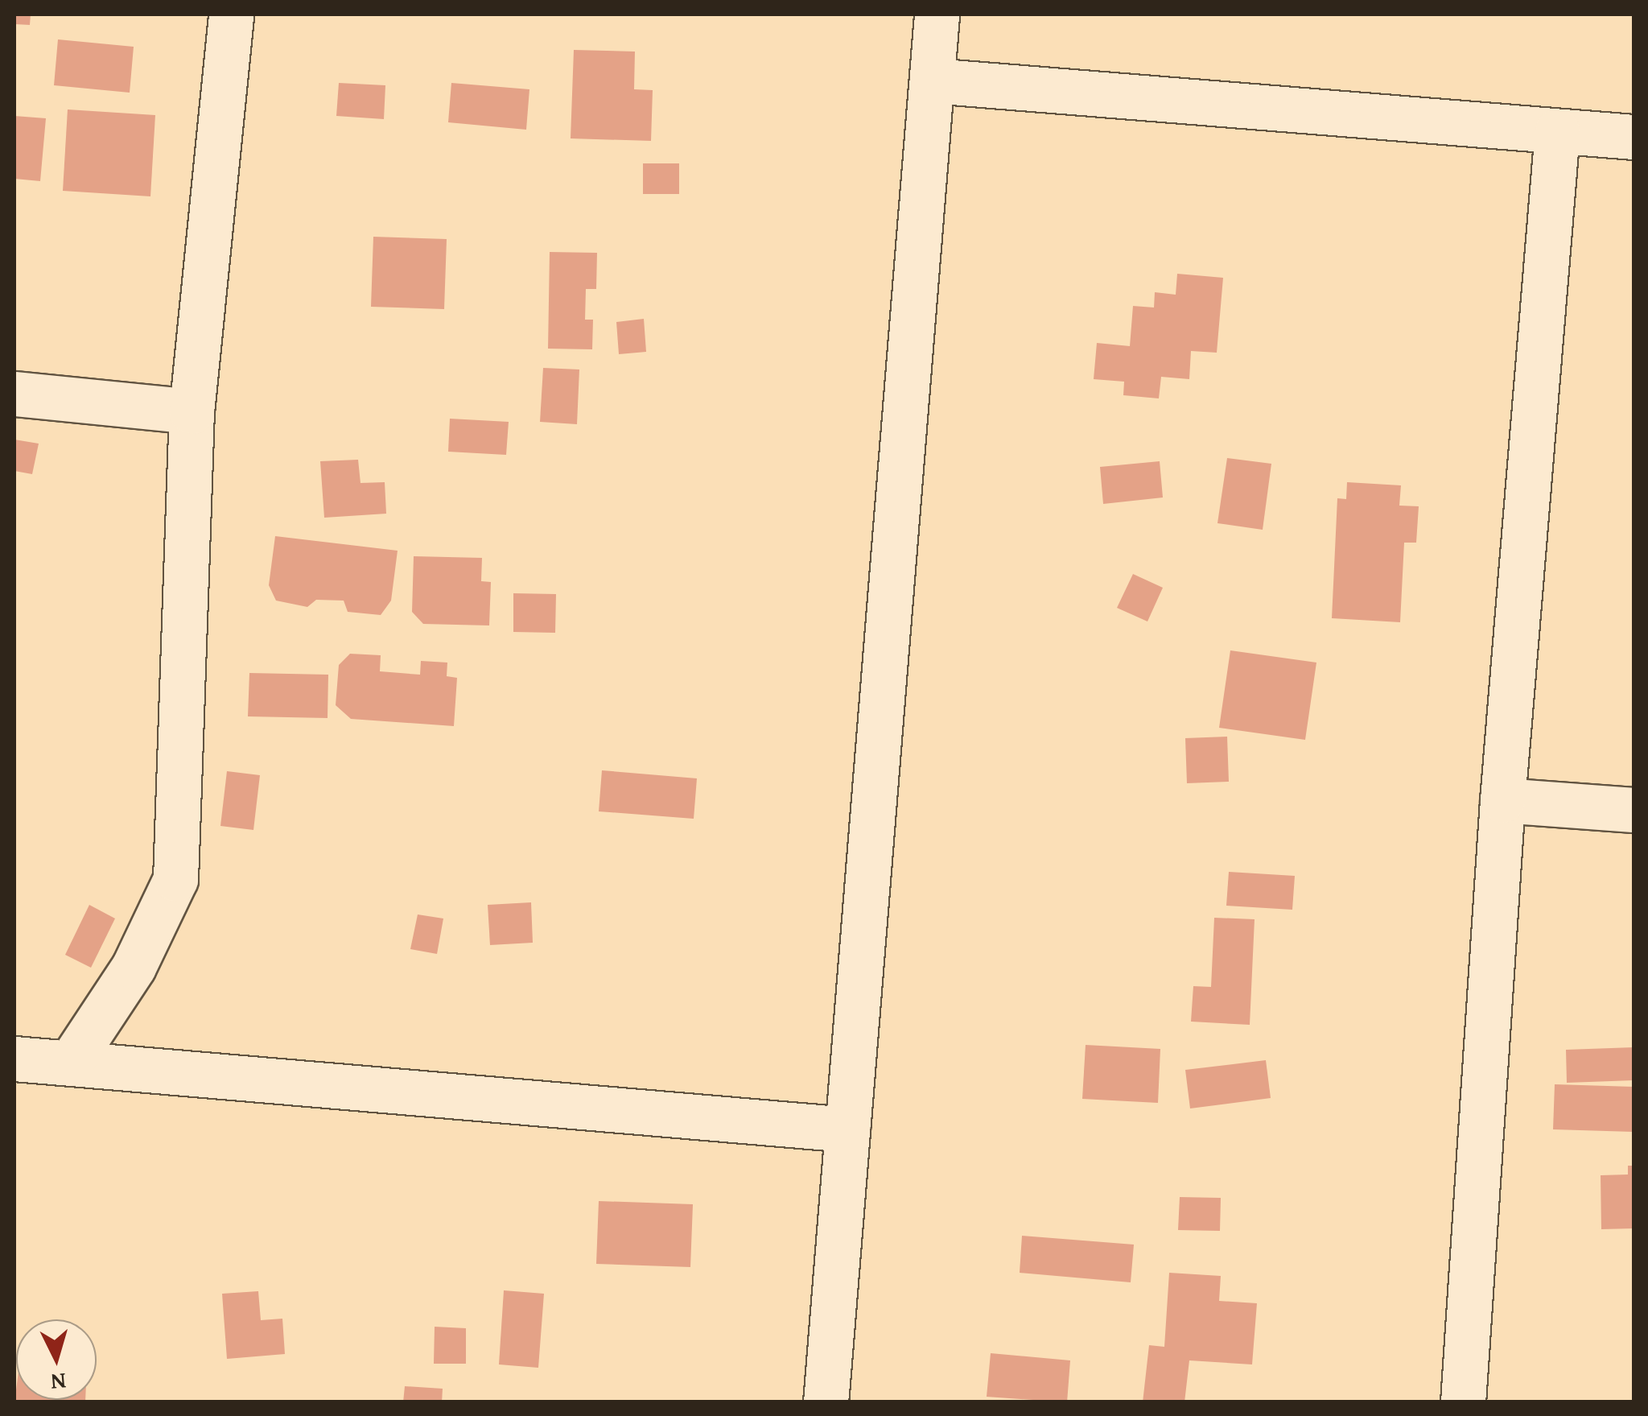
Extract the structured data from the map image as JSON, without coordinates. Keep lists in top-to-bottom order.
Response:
{
  "north": "bottom"
}
